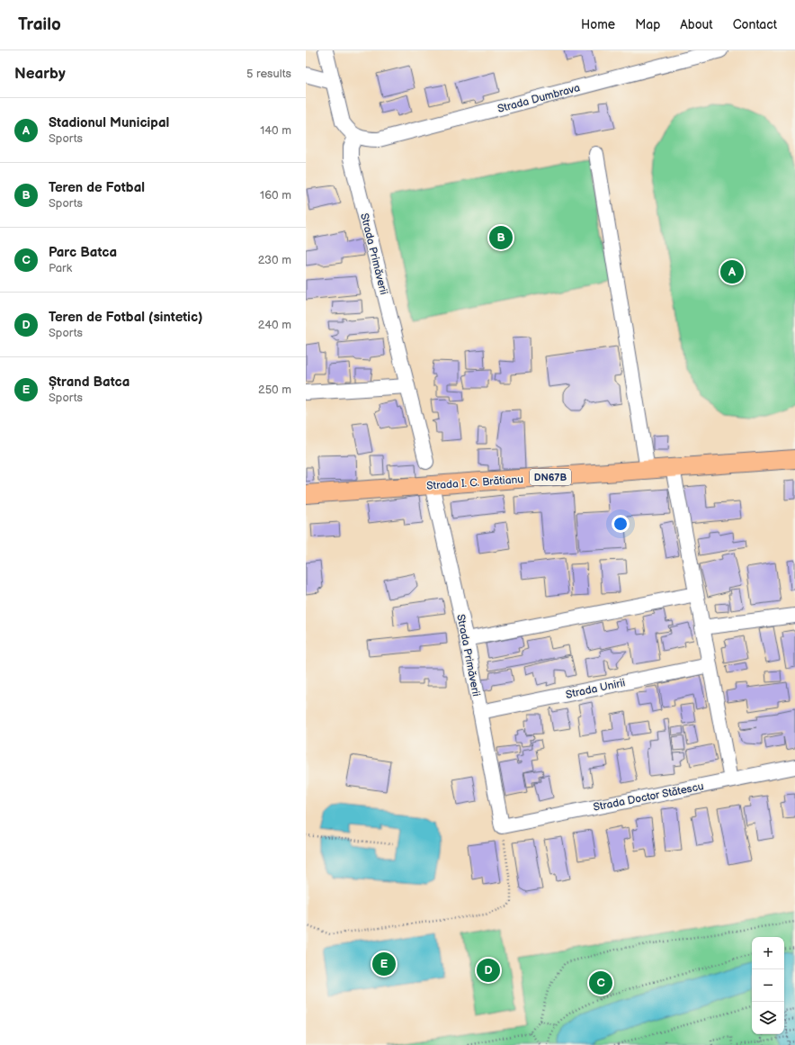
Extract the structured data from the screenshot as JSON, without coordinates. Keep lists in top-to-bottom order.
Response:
{
  "streets": {
    "main road": ["DN67B", "Strada I. C. Brătianu"],
    "street": [
      "Strada Dumbrava",
      "Strada Primăverii",
      "Strada Unirii",
      "Strada Doctor Stătescu"
    ]
  },
  "crossings": [
    ["Strada Dumbrava", "Strada Primăverii"],
    ["Strada Primăverii", "Strada I. C. Brătianu"],
    ["Strada Primăverii", "Strada Unirii"],
    ["Strada Primăverii", "Strada Doctor Stătescu"]
  ],
  "page": {
    "header": "Trailo",
    "nav": [
      "Home",
      "Map",
      "About",
      "Contact"
    ],
    "heading": ["Nearby", "5 results"],
    "list": [
      {
        "mark": "A",
        "name": "Stadionul Municipal",
        "note": "Sports",
        "value": "140 m"
      },
      {
        "mark": "B",
        "name": "Teren de Fotbal",
        "note": "Sports",
        "value": "160 m"
      },
      {
        "mark": "C",
        "name": "Parc Batca",
        "note": "Park",
        "value": "230 m"
      },
      {
        "mark": "D",
        "name": "Teren de Fotbal (sintetic)",
        "note": "Sports",
        "value": "240 m"
      },
      {
        "mark": "E",
        "name": "Ștrand Batca",
        "note": "Sports",
        "value": "250 m"
      }
    ],
    "pins": [
      "B",
      "A",
      "E",
      "D",
      "C"
    ],
    "map_buttons": ["+", "−"]
  }
}
